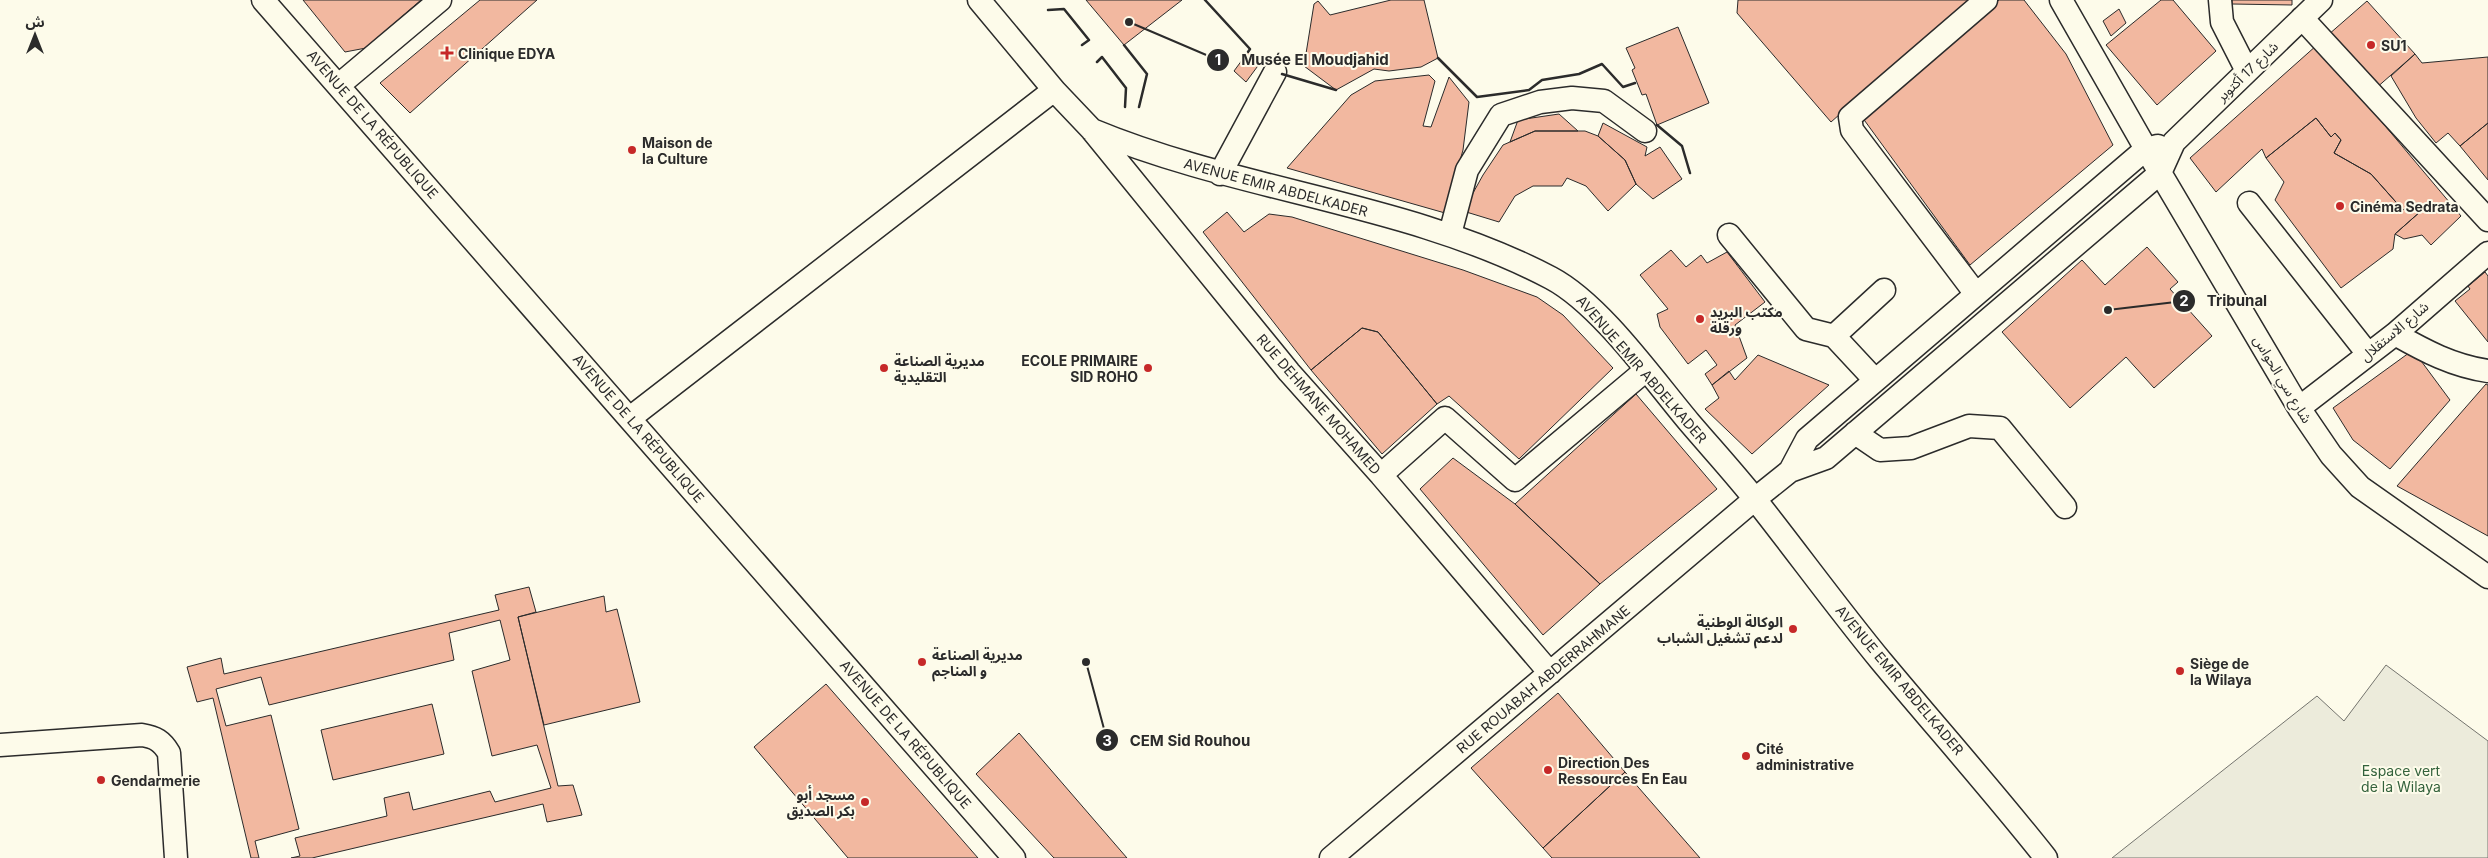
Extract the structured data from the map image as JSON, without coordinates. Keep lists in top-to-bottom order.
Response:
{
  "streets": {
    "street": [
      "شارع 17 أكتوبر",
      "AVENUE DE LA RÉPUBLIQUE",
      "AVENUE EMIR ABDELKADER",
      "شارع الاستقلال",
      "شارع سي الحواس",
      "RUE DEHMANE MOHAMED",
      "RUE ROUABAH ABDERRAHMANE"
    ]
  },
  "crossings": [
    ["AVENUE EMIR ABDELKADER", "RUE DEHMANE MOHAMED"],
    ["AVENUE EMIR ABDELKADER", "RUE ROUABAH ABDERRAHMANE"],
    ["شارع الاستقلال", "شارع سي الحواس"],
    ["RUE DEHMANE MOHAMED", "RUE ROUABAH ABDERRAHMANE"]
  ],
  "parks": ["Espace vert de la Wilaya"],
  "places": {
    "other": [
      "Musée El Moudjahid",
      "SU1",
      "Maison de la Culture",
      "Cinéma Sedrata",
      "Tribunal",
      "مكتب البريد ورقلة",
      "مديرية الصناعة التقليدية",
      "ECOLE PRIMAIRE SID ROHO",
      "الوكالة الوطنية لدعم تشغيل الشباب",
      "مديرية الصناعة و المناجم",
      "CEM Sid Rouhou",
      "Siège de la Wilaya",
      "Cité administrative",
      "Direction Des Ressources En Eau",
      "Gendarmerie",
      "مسجد أبو بكر الصديق"
    ],
    "health": ["Clinique EDYA"]
  },
  "north": "top"
}
